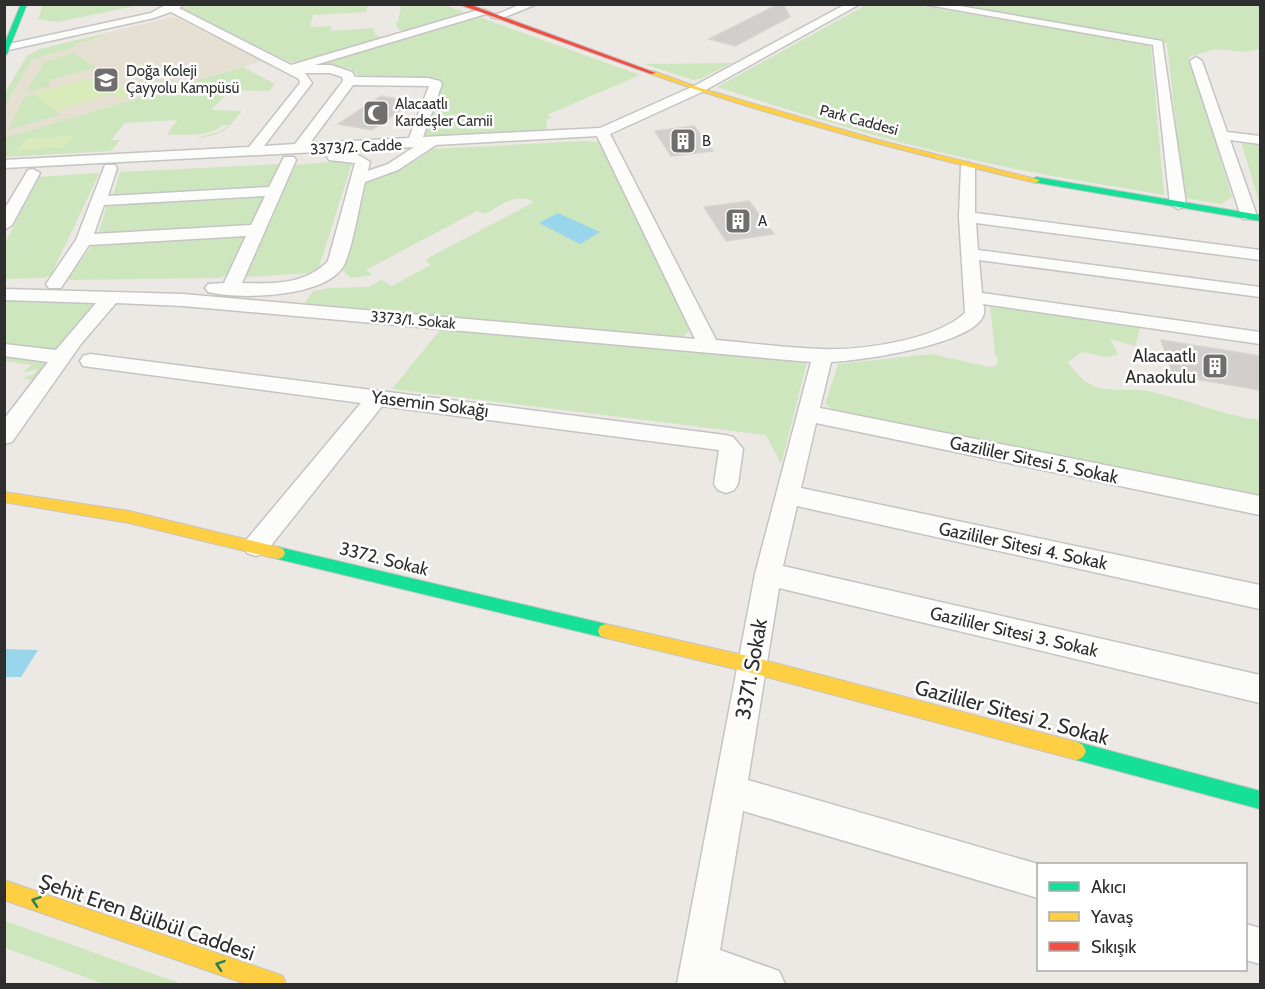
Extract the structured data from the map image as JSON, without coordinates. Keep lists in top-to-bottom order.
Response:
{
  "streets": {
    "street": [
      "Park Caddesi",
      "3373/2. Cadde",
      "3373/1. Sokak",
      "Yasemin Sokağı",
      "Gazililer Sitesi 5. Sokak",
      "Gazililer Sitesi 4. Sokak",
      "3372. Sokak",
      "Gazililer Sitesi 3. Sokak",
      "3371. Sokak",
      "Gazililer Sitesi 2. Sokak",
      "Şehit Eren Bülbül Caddesi"
    ]
  },
  "crossings": [
    ["Park Caddesi", "3373/2. Cadde"],
    ["3373/1. Sokak", "3371. Sokak"],
    ["Gazililer Sitesi 5. Sokak", "3371. Sokak"],
    ["Gazililer Sitesi 4. Sokak", "3371. Sokak"],
    ["3372. Sokak", "3371. Sokak"],
    ["3372. Sokak", "Gazililer Sitesi 2. Sokak"],
    ["Gazililer Sitesi 3. Sokak", "3371. Sokak"],
    ["3371. Sokak", "Gazililer Sitesi 2. Sokak"]
  ],
  "one_way": ["Şehit Eren Bülbül Caddesi"],
  "places": {
    "school or university": ["Doğa Koleji Çayyolu Kampüsü"],
    "mosque": ["Alacaatlı Kardeşler Camii"],
    "building": ["B", "A", "Alacaatlı Anaokulu"]
  },
  "legend": ["Akıcı", "Yavaş", "Sıkışık"]
}
